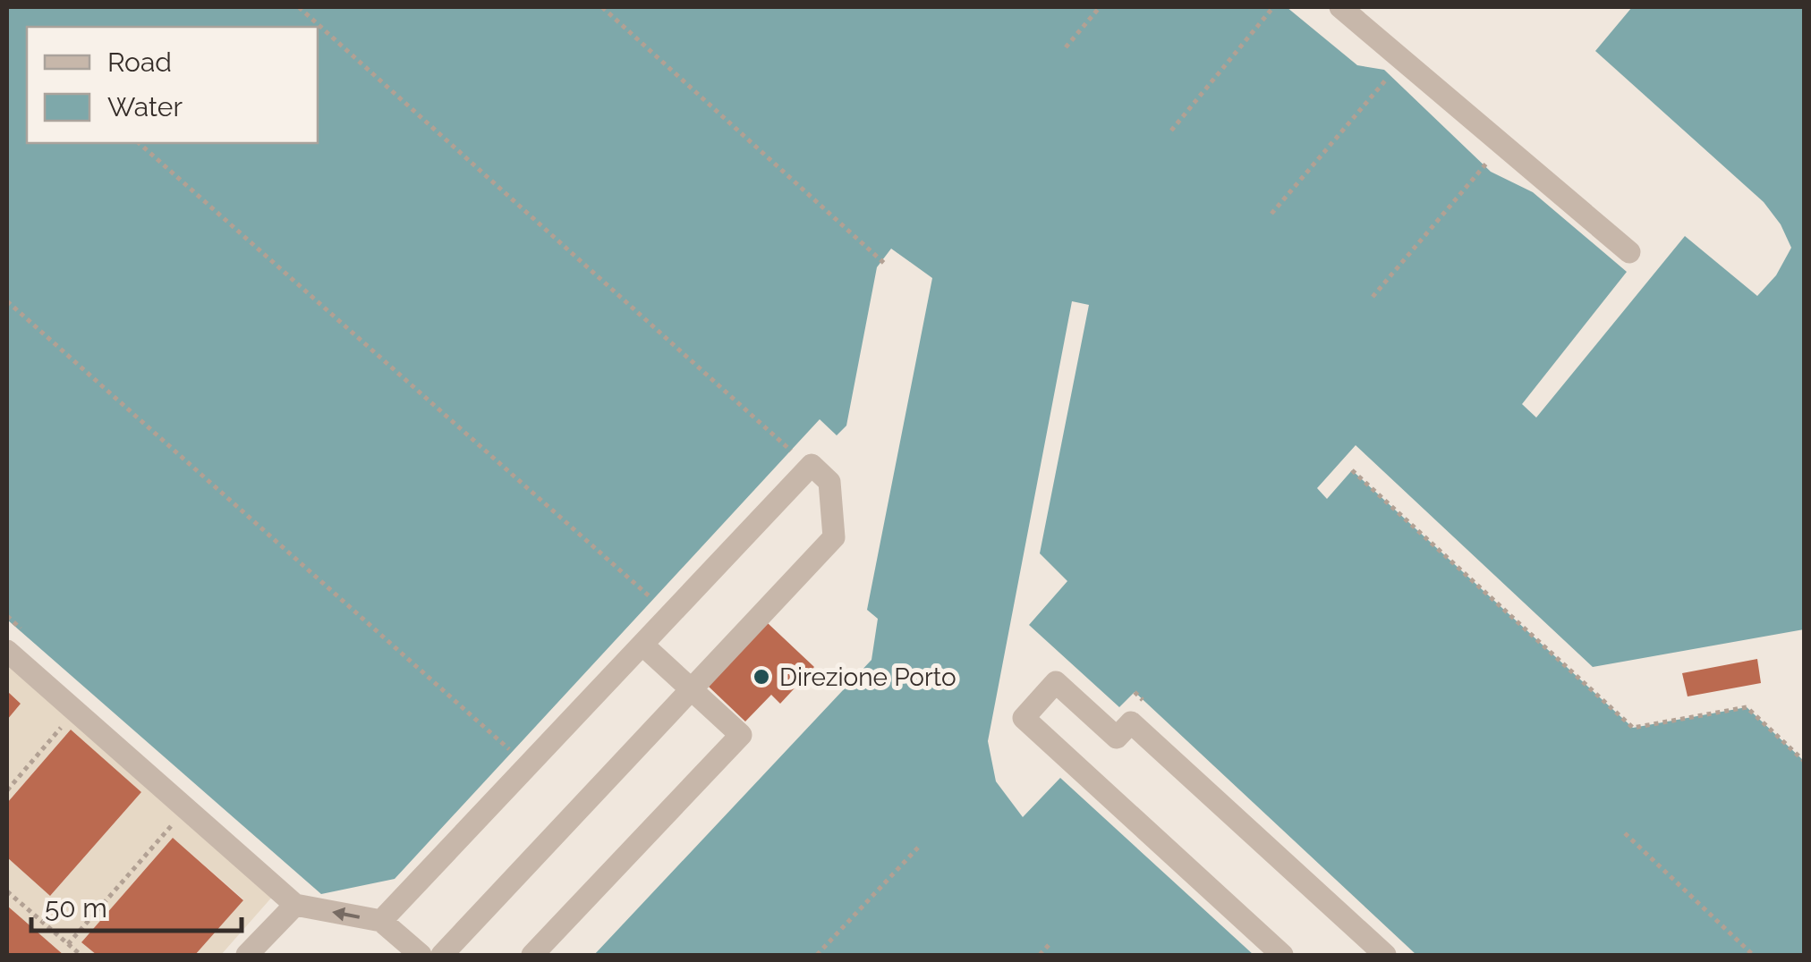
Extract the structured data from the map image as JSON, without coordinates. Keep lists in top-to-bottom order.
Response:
{
  "places": ["Direzione Porto"],
  "legend": ["Road", "Water"],
  "scale_bar": "50 m"
}
